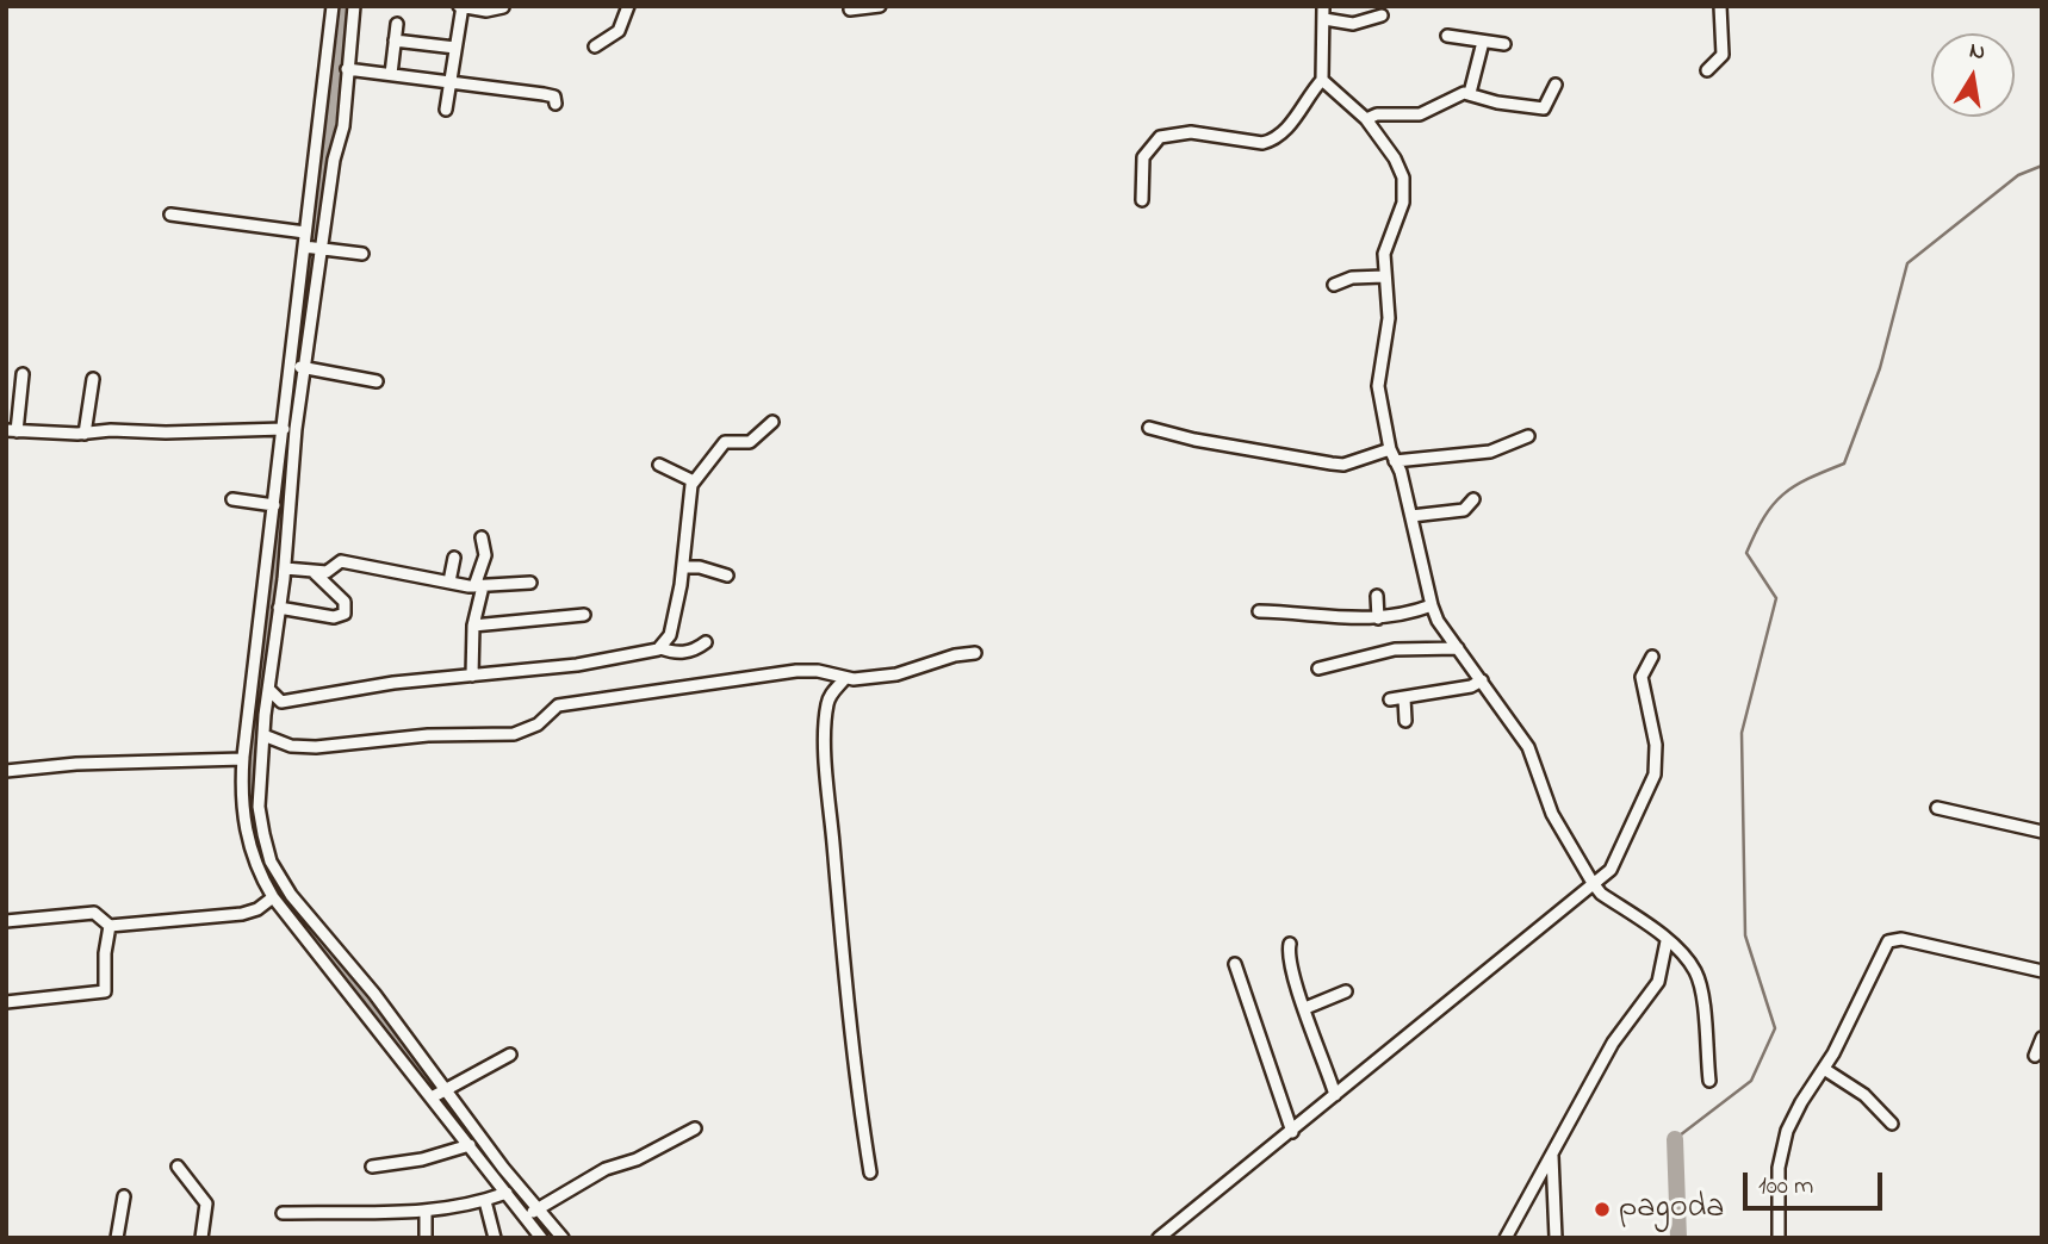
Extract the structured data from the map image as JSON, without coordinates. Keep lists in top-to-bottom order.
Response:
{
  "places": ["pagoda"],
  "scale_bar": "100 m",
  "north": "top"
}
